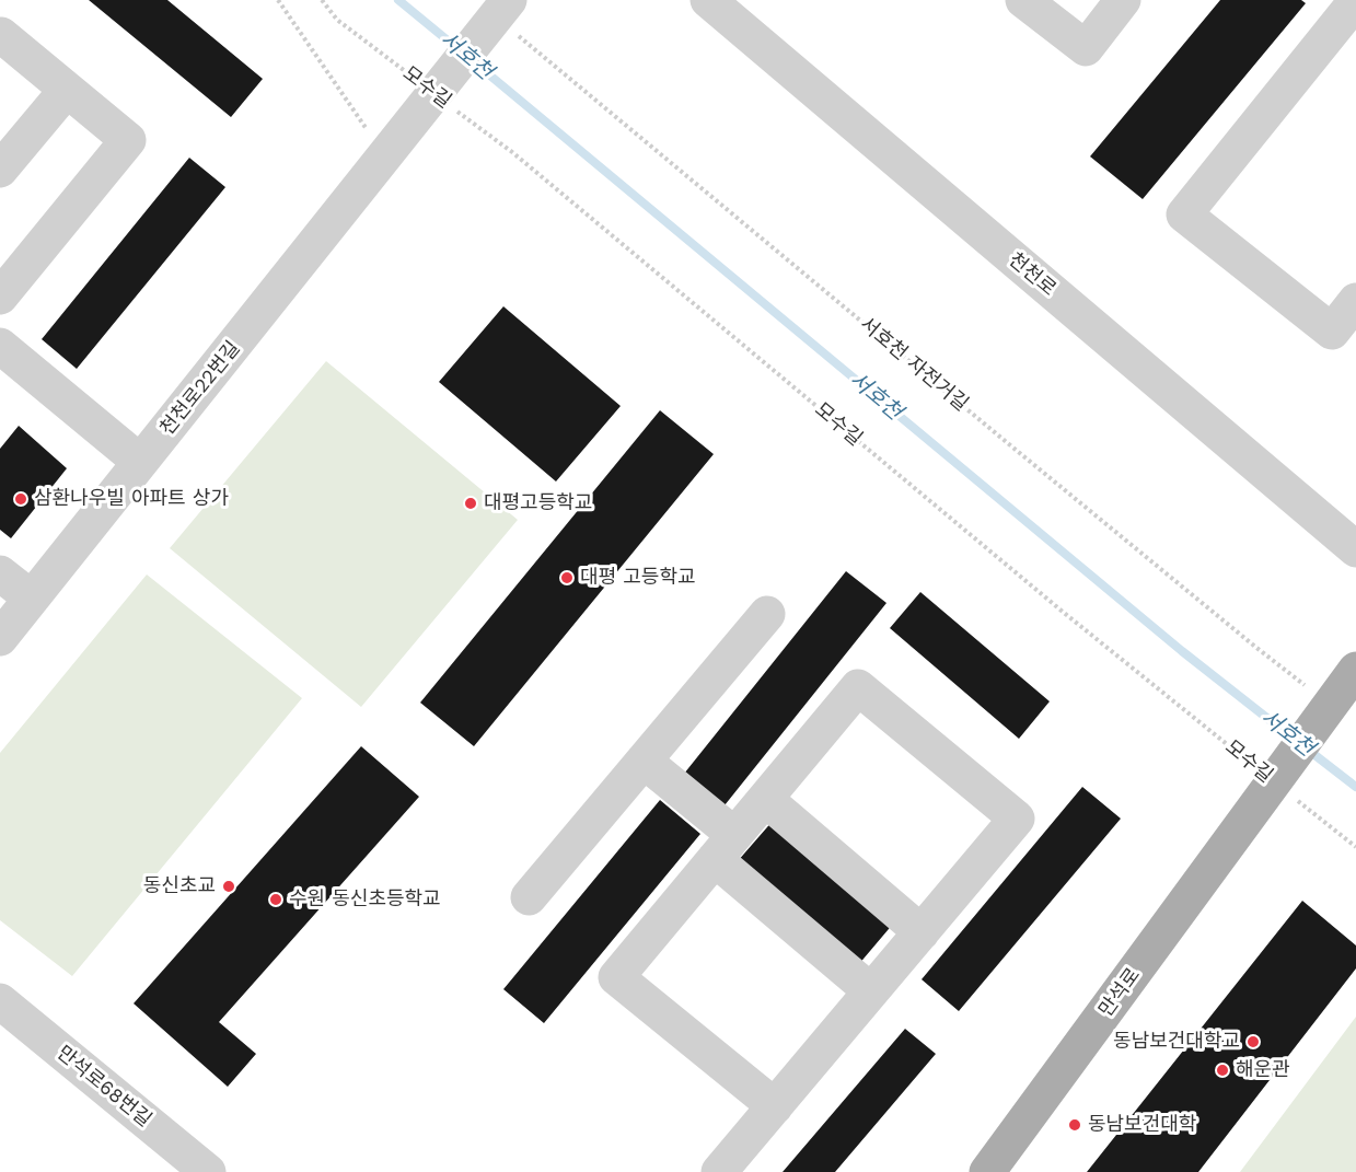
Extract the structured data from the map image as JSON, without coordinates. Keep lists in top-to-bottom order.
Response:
{
  "streets": {
    "main road": ["만석로"],
    "street": ["천천로", "천천로22번길", "만석로68번길"],
    "path": ["모수길", "서호천 자전거길"]
  },
  "crossings": [
    ["서호천 자전거길", "천천로22번길"]
  ],
  "water": ["서호천"],
  "places": [
    "삼환나우빌 아파트 상가",
    "대평고등학교",
    "대평 고등학교",
    "동신초교",
    "수원 동신초등학교",
    "동남보건대학교",
    "해운관",
    "동남보건대학"
  ]
}
